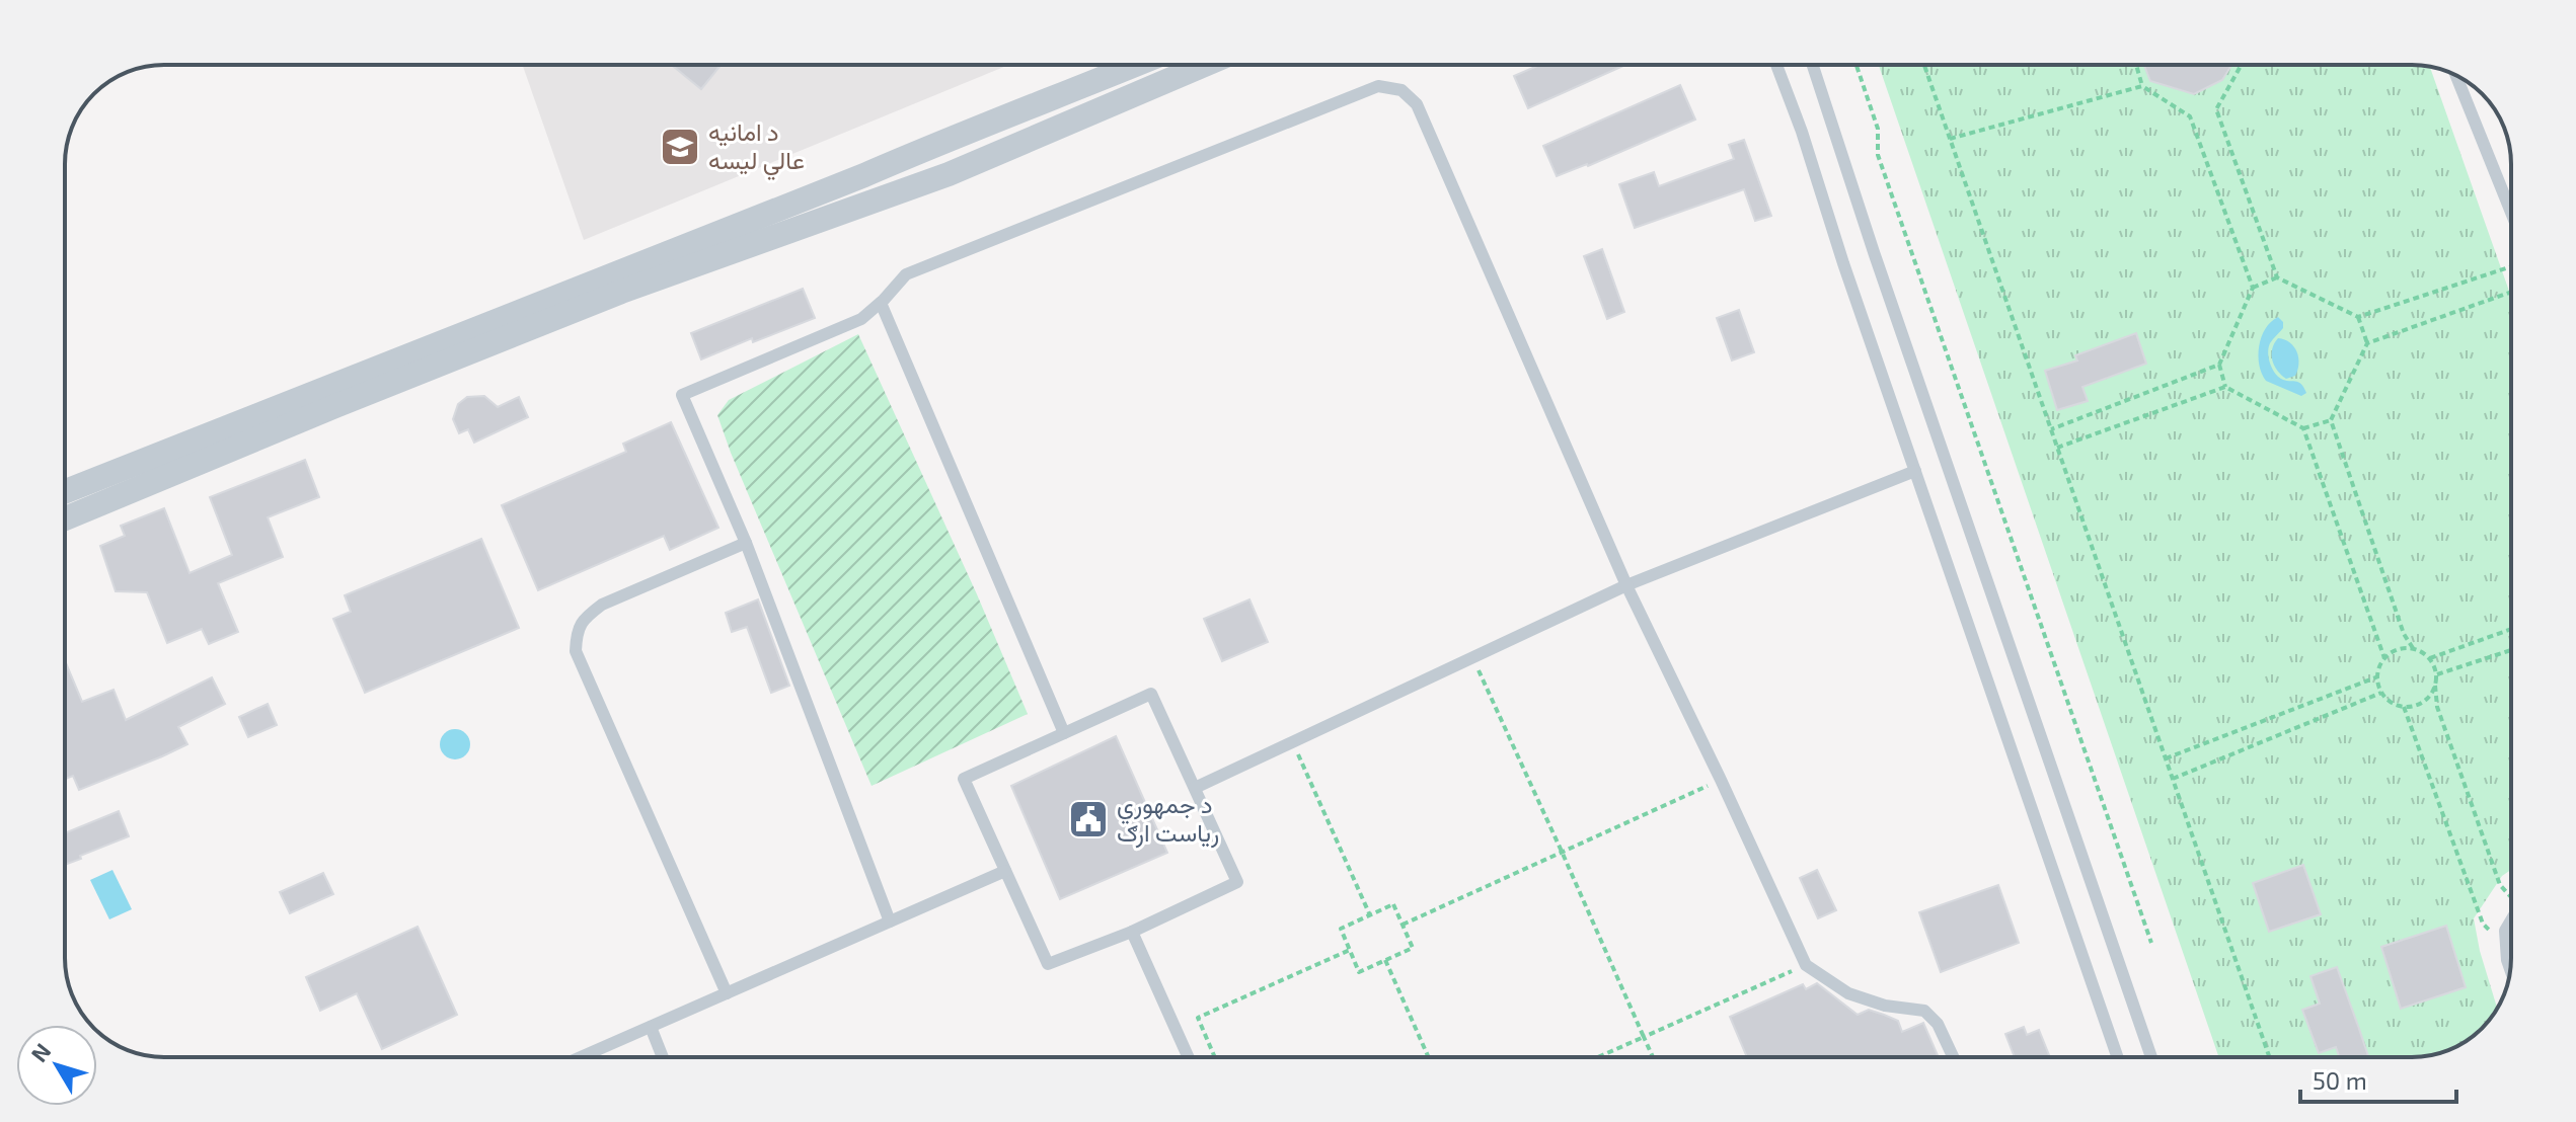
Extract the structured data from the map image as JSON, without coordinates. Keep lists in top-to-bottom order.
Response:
{
  "places": {
    "school or university": ["د امانیه عالي لیسه"],
    "public building": ["د جمهوري ریاست ارګ"]
  },
  "scale_bar": "50 m",
  "north": "top left"
}
